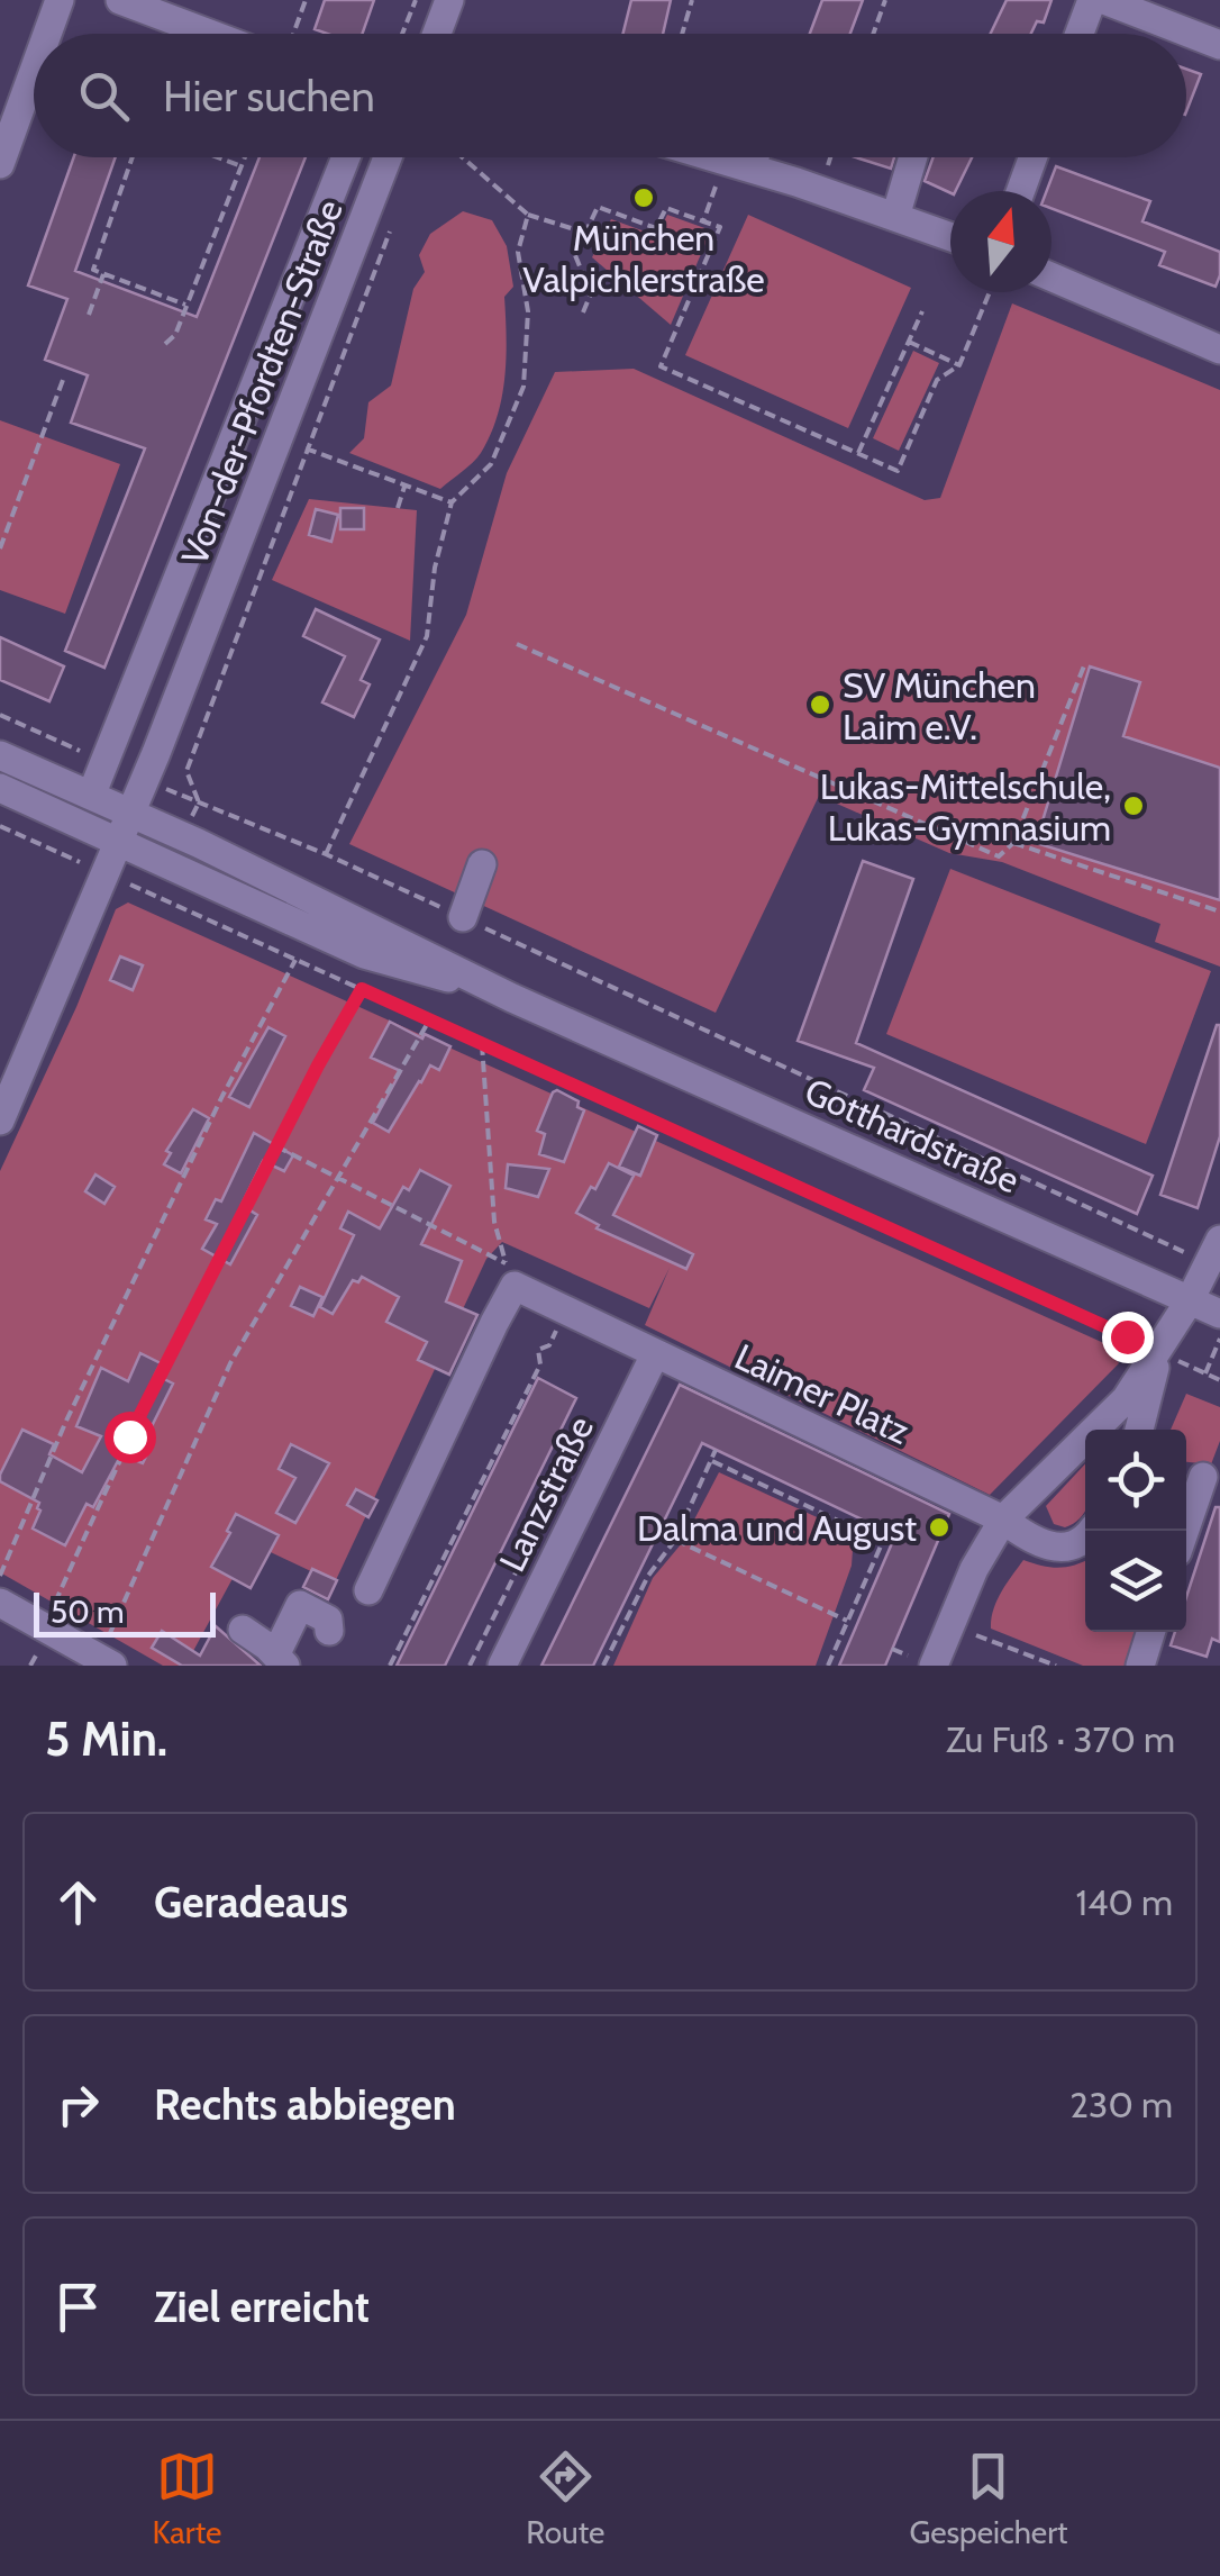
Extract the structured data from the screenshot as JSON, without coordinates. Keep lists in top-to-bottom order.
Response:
{
  "streets": {
    "street": [
      "Von-der-Pfordten-Straße",
      "Gotthardstraße",
      "Laimer Platz",
      "Lanzstraße"
    ]
  },
  "crossings": [
    ["Von-der-Pfordten-Straße", "Gotthardstraße"],
    ["Laimer Platz", "Lanzstraße"]
  ],
  "places": [
    "München Valpichlerstraße",
    "SV München Laim e.V.",
    "Lukas-Mittelschule, Lukas-Gymnasium",
    "Dalma und August"
  ],
  "scale_bar": "50 m",
  "north": "top",
  "page": {
    "search": "Hier suchen",
    "scale": "50 m",
    "heading": ["5 Min.", "Zu Fuß · 370 m"],
    "list": [
      ["Geradeaus", "140 m"],
      ["Rechts abbiegen", "230 m"],
      "Ziel erreicht"
    ],
    "nav": ["Karte", "Route", "Gespeichert"]
  }
}
